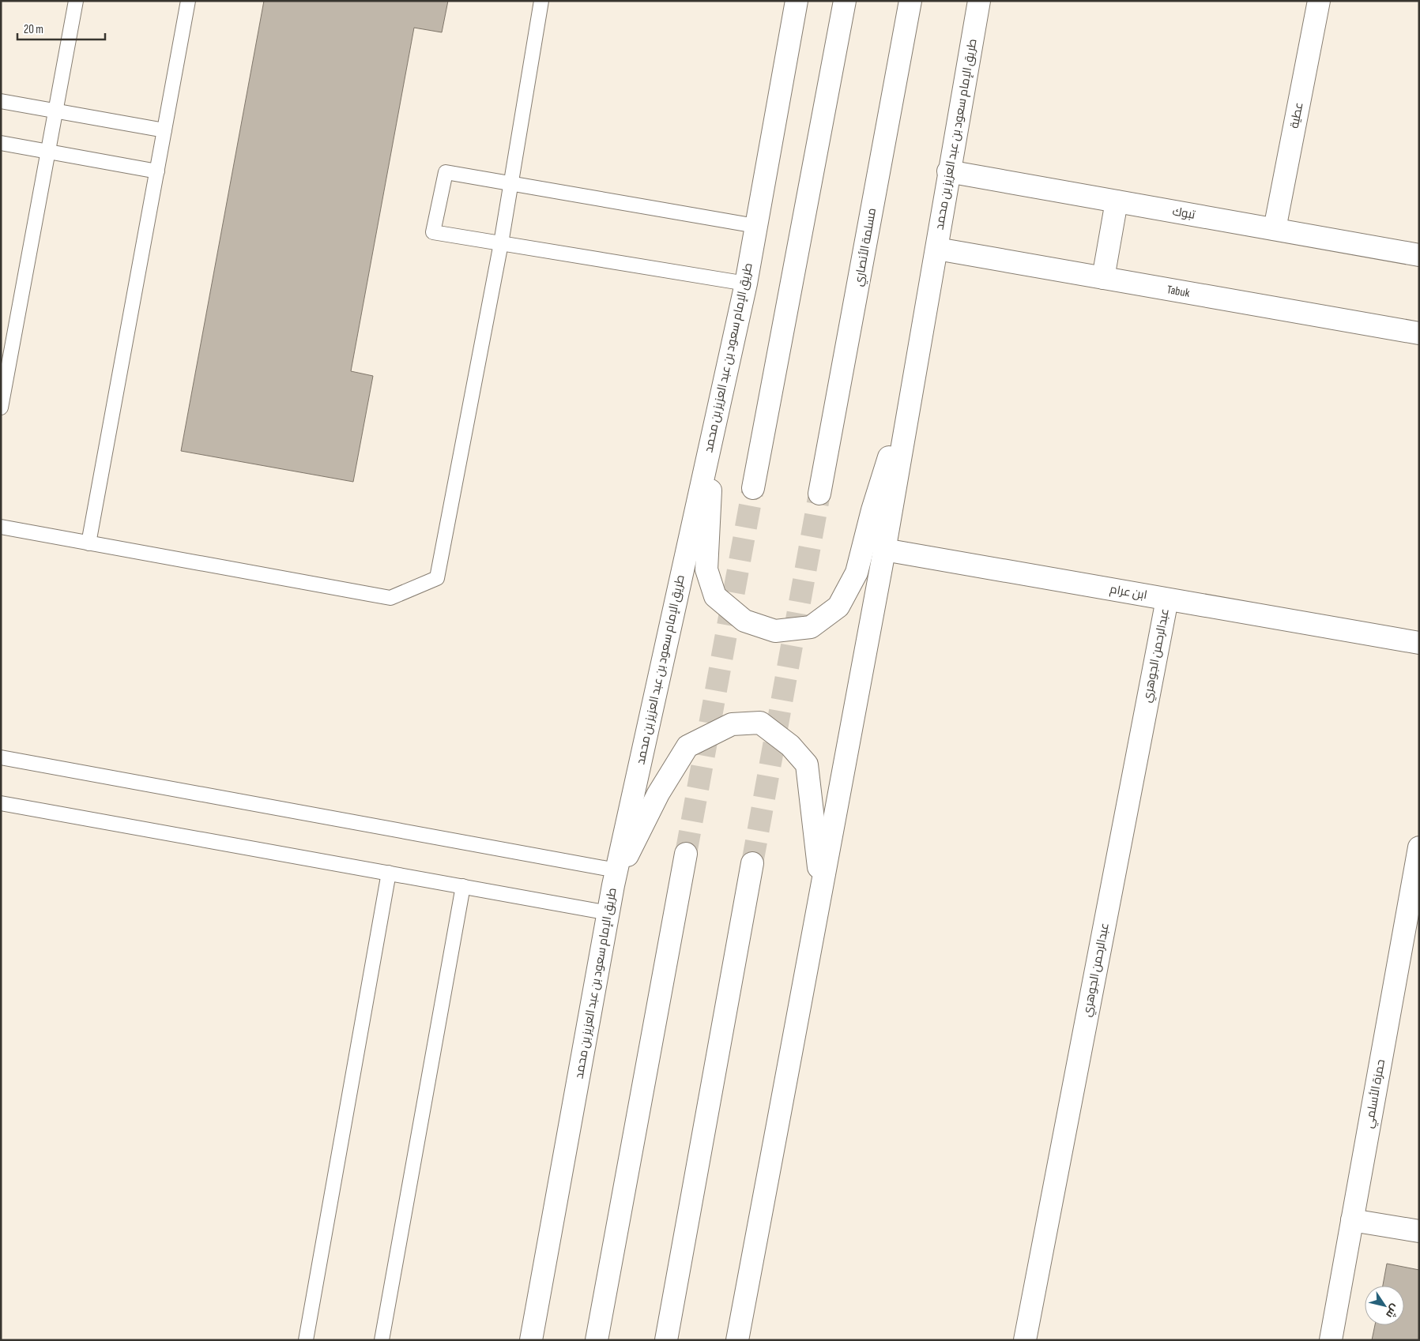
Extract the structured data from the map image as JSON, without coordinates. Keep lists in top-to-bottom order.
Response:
{
  "streets": {
    "street": [
      "عطية",
      "طريق الإمام سعود بن عبد العزيز بن محمد",
      "تبوك",
      "مسلمة الأنصاري",
      "Tabuk",
      "ابن عرام",
      "عبدالرحمن الجوهري",
      "حمزة الأسلمي"
    ]
  },
  "crossings": [
    ["عطية", "تبوك"],
    ["طريق الإمام سعود بن عبد العزيز بن محمد", "تبوك"],
    ["طريق الإمام سعود بن عبد العزيز بن محمد", "Tabuk"],
    ["طريق الإمام سعود بن عبد العزيز بن محمد", "ابن عرام"],
    ["ابن عرام", "عبدالرحمن الجوهري"]
  ],
  "scale_bar": "20 m",
  "north": "bottom right"
}
